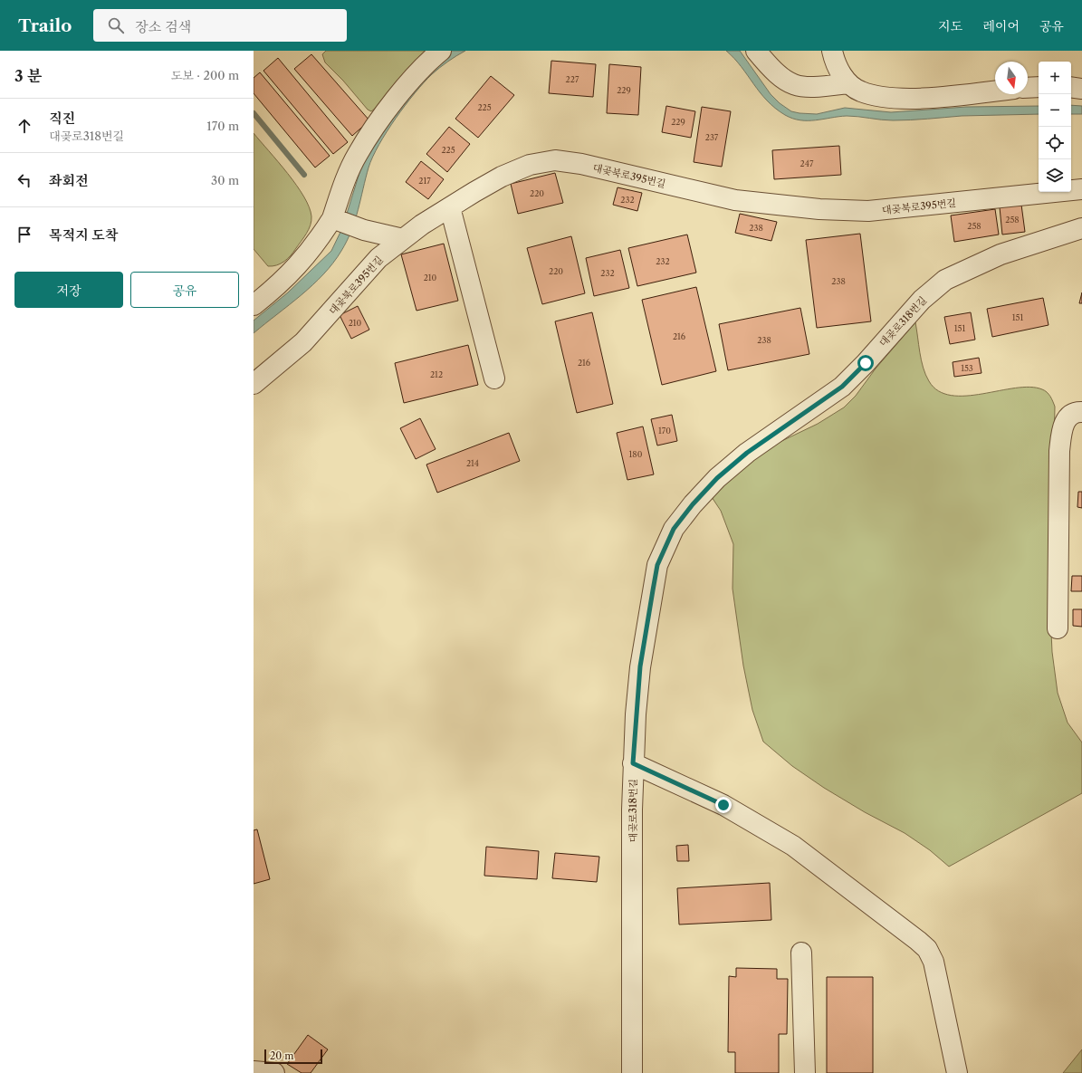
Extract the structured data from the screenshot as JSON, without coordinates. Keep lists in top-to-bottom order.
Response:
{
  "streets": {
    "street": ["대곶북로395번길", "대곶로318번길"]
  },
  "house_numbers": [
    "227",
    "229",
    "225",
    "229",
    "237",
    "225",
    "247",
    "217",
    "220",
    "232",
    "258",
    "258",
    "238",
    "232",
    "220",
    "232",
    "210",
    "238",
    "151",
    "210",
    "151",
    "216",
    "238",
    "216",
    "153",
    "212",
    "170",
    "180",
    "214"
  ],
  "scale_bar": "20 m",
  "north": "bottom",
  "page": {
    "header": "Trailo",
    "search": "장소 검색",
    "nav": ["지도", "레이어", "공유"],
    "heading": ["3 분", "도보 · 200 m"],
    "map_buttons": ["+", "−"],
    "list": [
      ["직진", "대곶로318번길", "170 m"],
      ["좌회전", "30 m"],
      "목적지 도착"
    ],
    "buttons": ["저장", "공유"],
    "scale": "20 m"
  }
}
